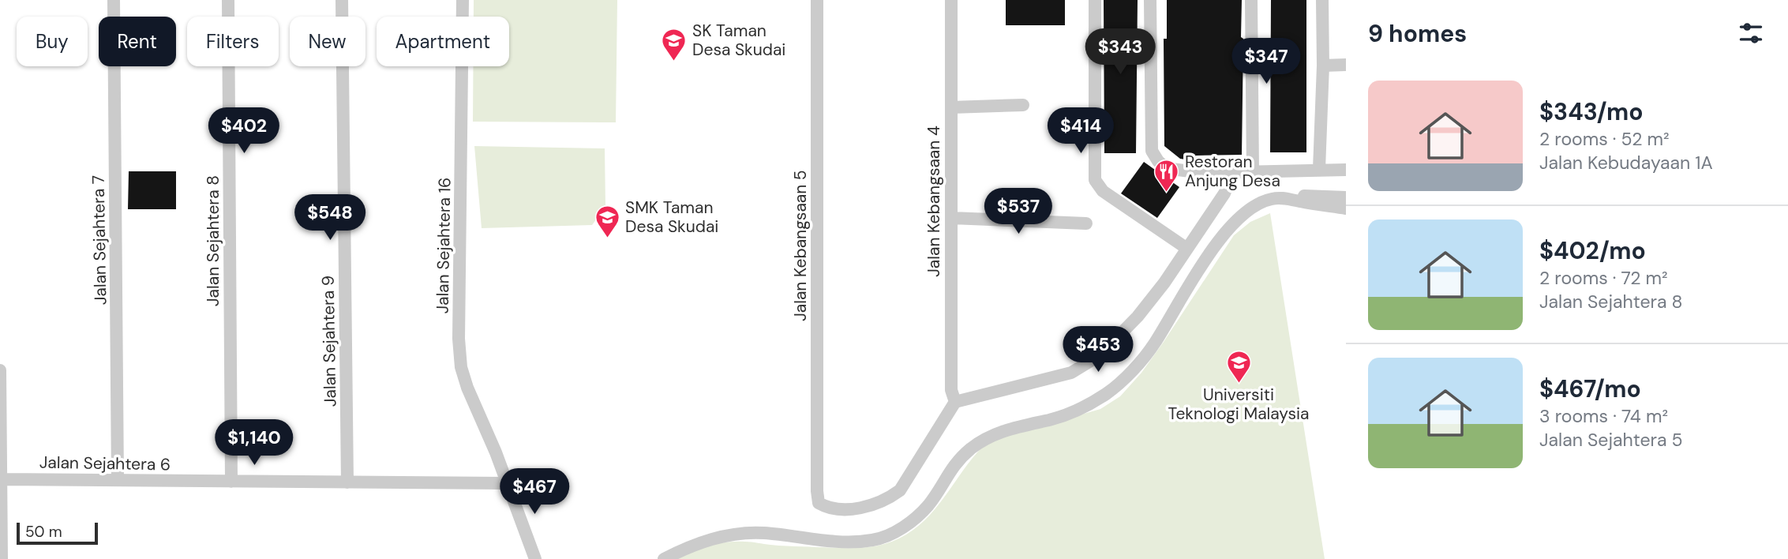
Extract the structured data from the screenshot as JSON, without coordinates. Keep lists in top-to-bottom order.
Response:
{
  "streets": {
    "street": [
      "Jalan Kebangsaan 4",
      "Jalan Sejahtera 7",
      "Jalan Sejahtera 8",
      "Jalan Sejahtera 16",
      "Jalan Kebangsaan 5",
      "Jalan Sejahtera 9",
      "Jalan Sejahtera 6"
    ]
  },
  "crossings": [
    ["Jalan Kebangsaan 4", "Jalan Kebangsaan 5"],
    ["Jalan Sejahtera 7", "Jalan Sejahtera 6"],
    ["Jalan Sejahtera 8", "Jalan Sejahtera 6"],
    ["Jalan Sejahtera 16", "Jalan Sejahtera 6"],
    ["Jalan Sejahtera 9", "Jalan Sejahtera 6"]
  ],
  "places": {
    "school or university": ["SK Taman Desa Skudai", "SMK Taman Desa Skudai", "Universiti Teknologi Malaysia"],
    "restaurant": ["Restoran Anjung Desa"]
  },
  "scale_bar": "50 m",
  "page": {
    "heading": "9 homes",
    "chip": [
      "Buy",
      "Rent",
      "Filters",
      "New",
      "Apartment"
    ],
    "price": [
      "$343",
      "$347",
      "$402",
      "$414",
      "$537",
      "$548",
      "$453",
      "$1,140",
      "$467"
    ],
    "list": [
      {
        "name": "$343/mo",
        "note": "2 rooms · 52 m² · Jalan Kebudayaan 1A"
      },
      {
        "name": "$402/mo",
        "note": "2 rooms · 72 m² · Jalan Sejahtera 8"
      },
      {
        "name": "$467/mo",
        "note": "3 rooms · 74 m² · Jalan Sejahtera 5"
      }
    ],
    "scale": "50 m"
  }
}
